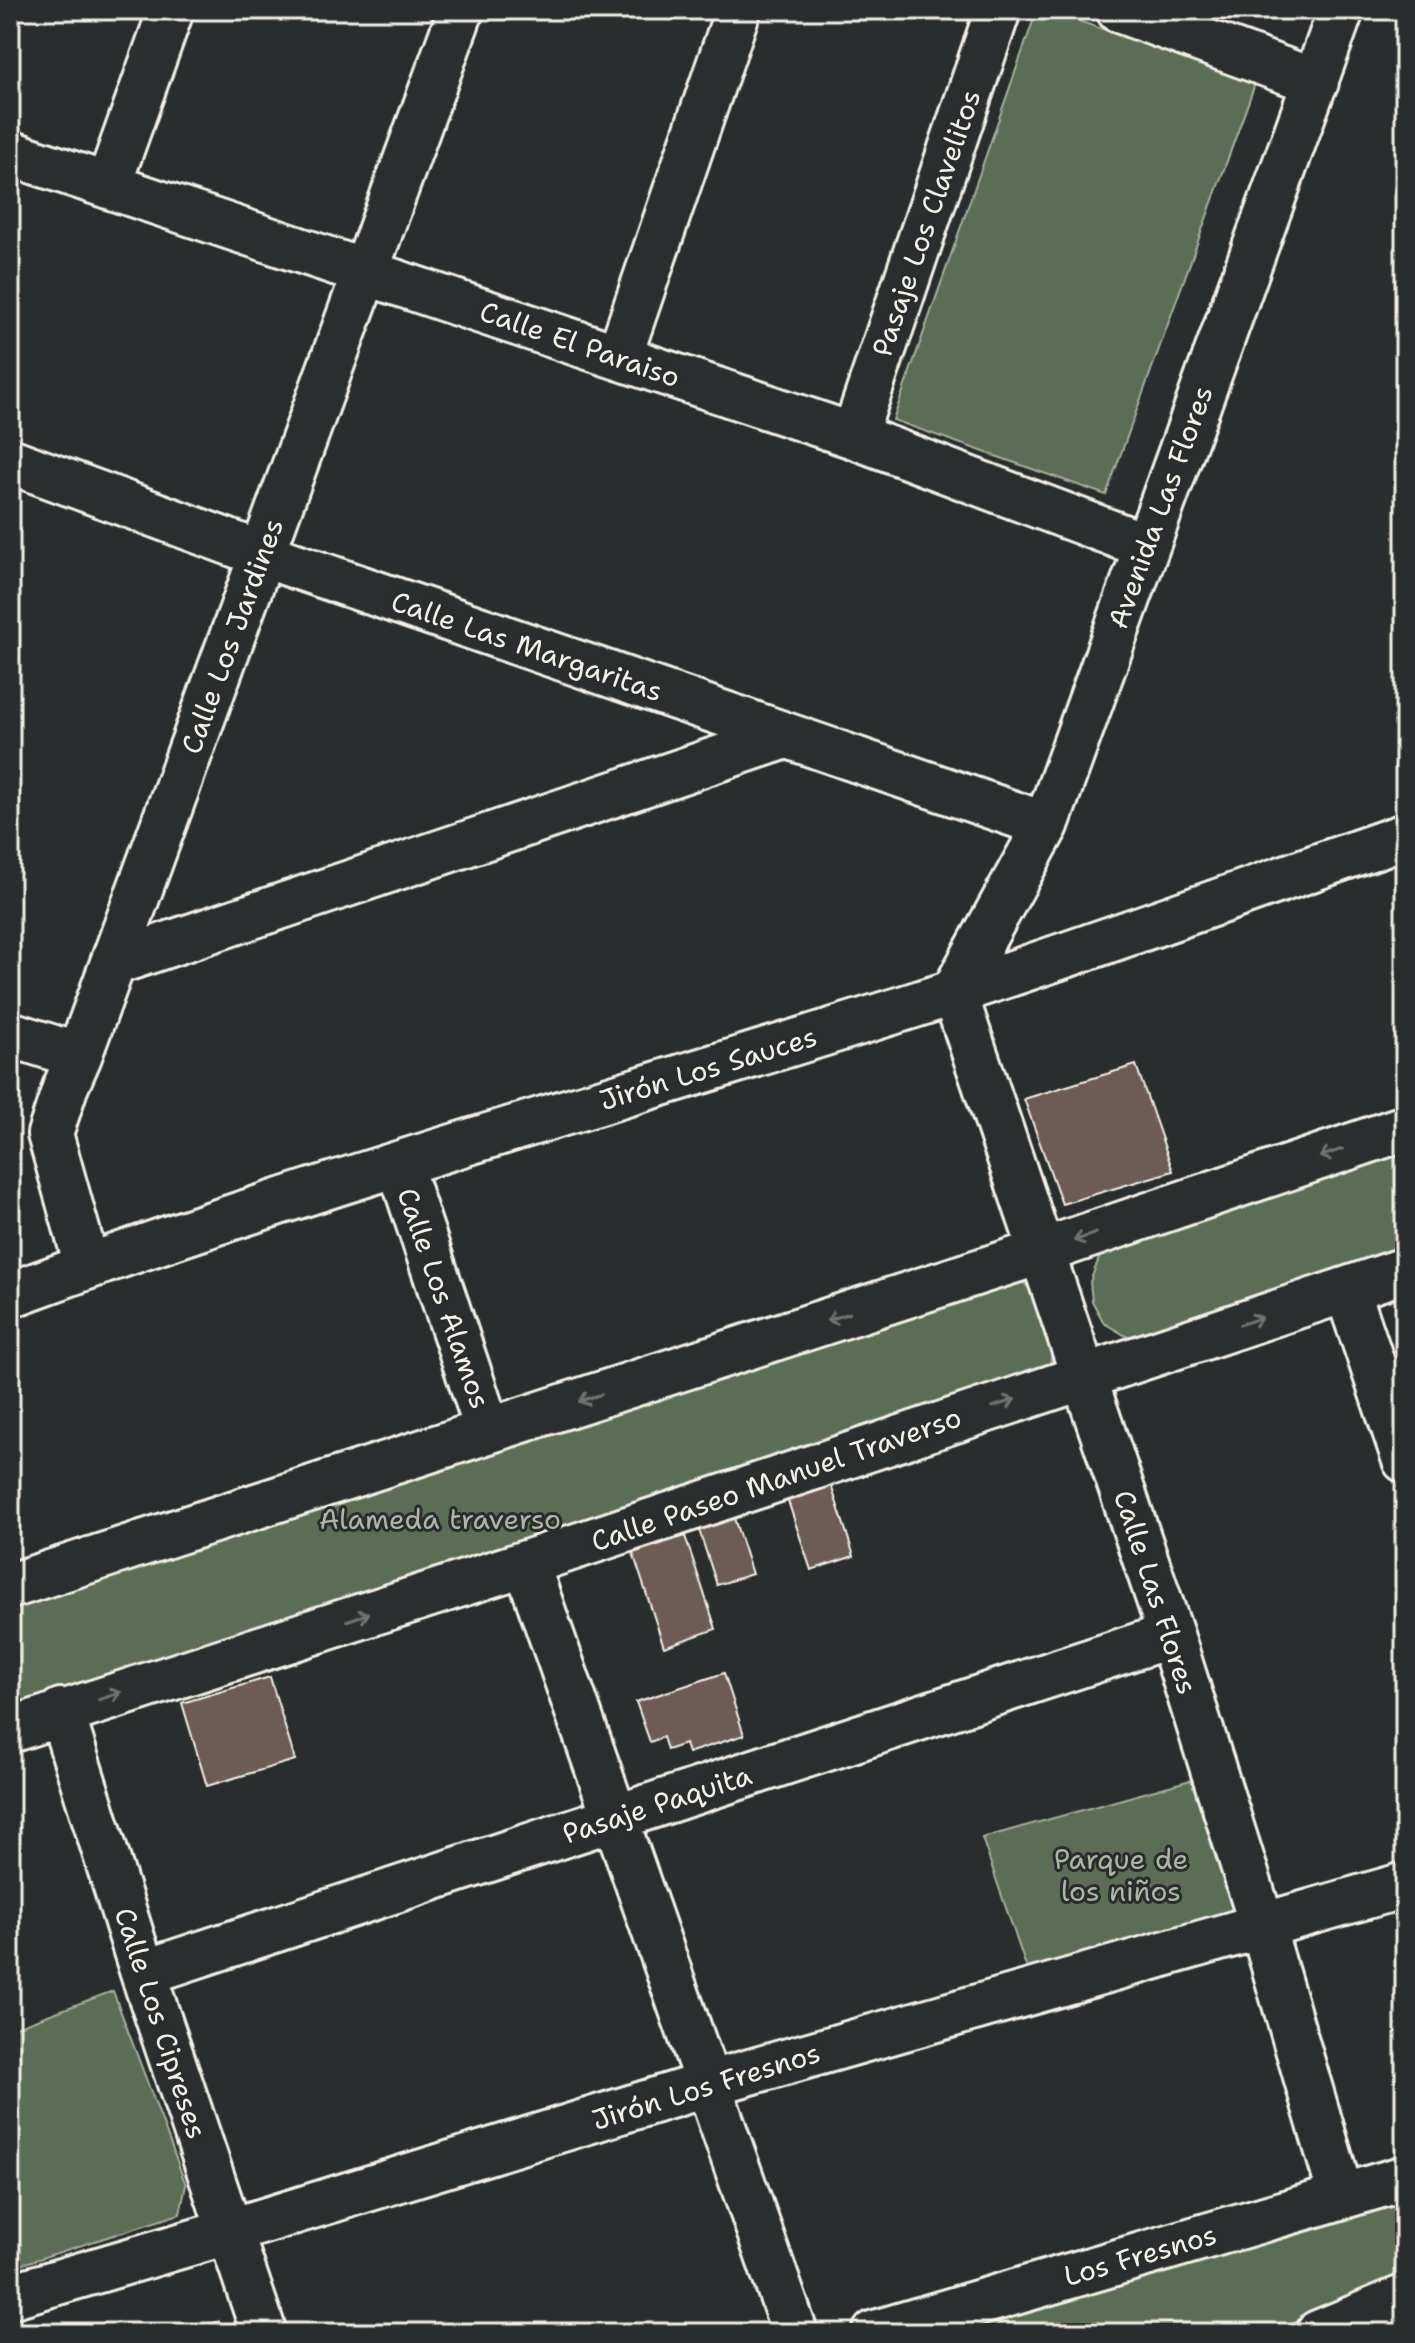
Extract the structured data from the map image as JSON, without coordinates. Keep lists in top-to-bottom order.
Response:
{
  "streets": {
    "street": [
      "Pasaje Los Clavelitos",
      "Calle El Paraiso",
      "Avenida Las Flores",
      "Calle Los Jardines",
      "Calle Las Margaritas",
      "Jirón Los Sauces",
      "Calle Los Alamos",
      "Calle Paseo Manuel Traverso",
      "Calle Las Flores",
      "Pasaje Paquita",
      "Calle Los Cipreses",
      "Jirón Los Fresnos",
      "Los Fresnos"
    ]
  },
  "crossings": [
    ["Pasaje Los Clavelitos", "Calle El Paraiso"],
    ["Calle El Paraiso", "Avenida Las Flores"],
    ["Calle El Paraiso", "Calle Los Jardines"],
    ["Avenida Las Flores", "Calle Las Margaritas"],
    ["Avenida Las Flores", "Jirón Los Sauces"],
    ["Avenida Las Flores", "Calle Las Flores"],
    ["Calle Los Jardines", "Calle Las Margaritas"],
    ["Calle Los Jardines", "Jirón Los Sauces"],
    ["Jirón Los Sauces", "Calle Los Alamos"],
    ["Jirón Los Sauces", "Calle Las Flores"],
    ["Calle Paseo Manuel Traverso", "Calle Las Flores"],
    ["Calle Paseo Manuel Traverso", "Calle Los Cipreses"],
    ["Calle Las Flores", "Pasaje Paquita"],
    ["Calle Las Flores", "Jirón Los Fresnos"],
    ["Calle Las Flores", "Los Fresnos"],
    ["Pasaje Paquita", "Calle Los Cipreses"],
    ["Calle Los Cipreses", "Jirón Los Fresnos"]
  ],
  "parks": ["Alameda traverso", "Parque de los niños"]
}
